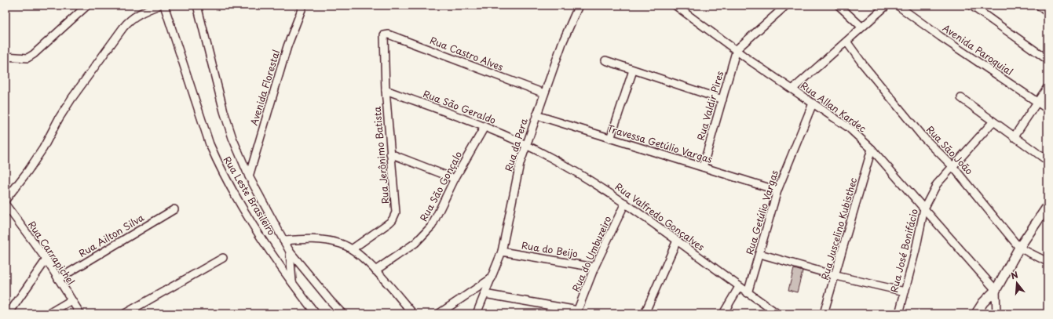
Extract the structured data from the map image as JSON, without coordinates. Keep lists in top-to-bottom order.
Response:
{
  "streets": {
    "street": [
      "Avenida Paroquial",
      "Rua Castro Alves",
      "Avenida Florestal",
      "Rua Valdir Pires",
      "Rua São Geraldo",
      "Rua Allan Kardec",
      "Travessa Getúlio Vargas",
      "Rua da Pera",
      "Rua São João",
      "Rua Jerônimo Batista",
      "Rua São Gonçalo",
      "Rua Leste Brasileiro",
      "Rua Getúlio Vargas",
      "Rua Valfredo Gonçalves",
      "Rua Juscelino Kubisthec",
      "Rua Ailton Silva",
      "Rua do Beijo",
      "Rua José Bonifácio",
      "Rua Carrapichel",
      "Rua do Umbuzeiro"
    ]
  },
  "crossings": [
    ["Rua Castro Alves", "Rua da Pera"],
    ["Rua Castro Alves", "Rua Jerônimo Batista"],
    ["Rua Valdir Pires", "Rua Allan Kardec"],
    ["Rua Valdir Pires", "Travessa Getúlio Vargas"],
    ["Rua São Geraldo", "Rua da Pera"],
    ["Rua São Geraldo", "Rua Jerônimo Batista"],
    ["Rua São Geraldo", "Rua São Gonçalo"],
    ["Rua São Geraldo", "Rua Valfredo Gonçalves"],
    ["Rua Allan Kardec", "Rua Getúlio Vargas"],
    ["Rua Allan Kardec", "Rua Juscelino Kubisthec"],
    ["Rua Allan Kardec", "Rua José Bonifácio"],
    ["Travessa Getúlio Vargas", "Rua da Pera"],
    ["Travessa Getúlio Vargas", "Rua Getúlio Vargas"],
    ["Rua da Pera", "Rua Valfredo Gonçalves"],
    ["Rua da Pera", "Rua do Beijo"],
    ["Rua São João", "Rua José Bonifácio"],
    ["Rua Getúlio Vargas", "Rua Valfredo Gonçalves"],
    ["Rua Valfredo Gonçalves", "Rua do Umbuzeiro"],
    ["Rua Ailton Silva", "Rua Carrapichel"],
    ["Rua do Beijo", "Rua do Umbuzeiro"]
  ],
  "north": "top"
}
